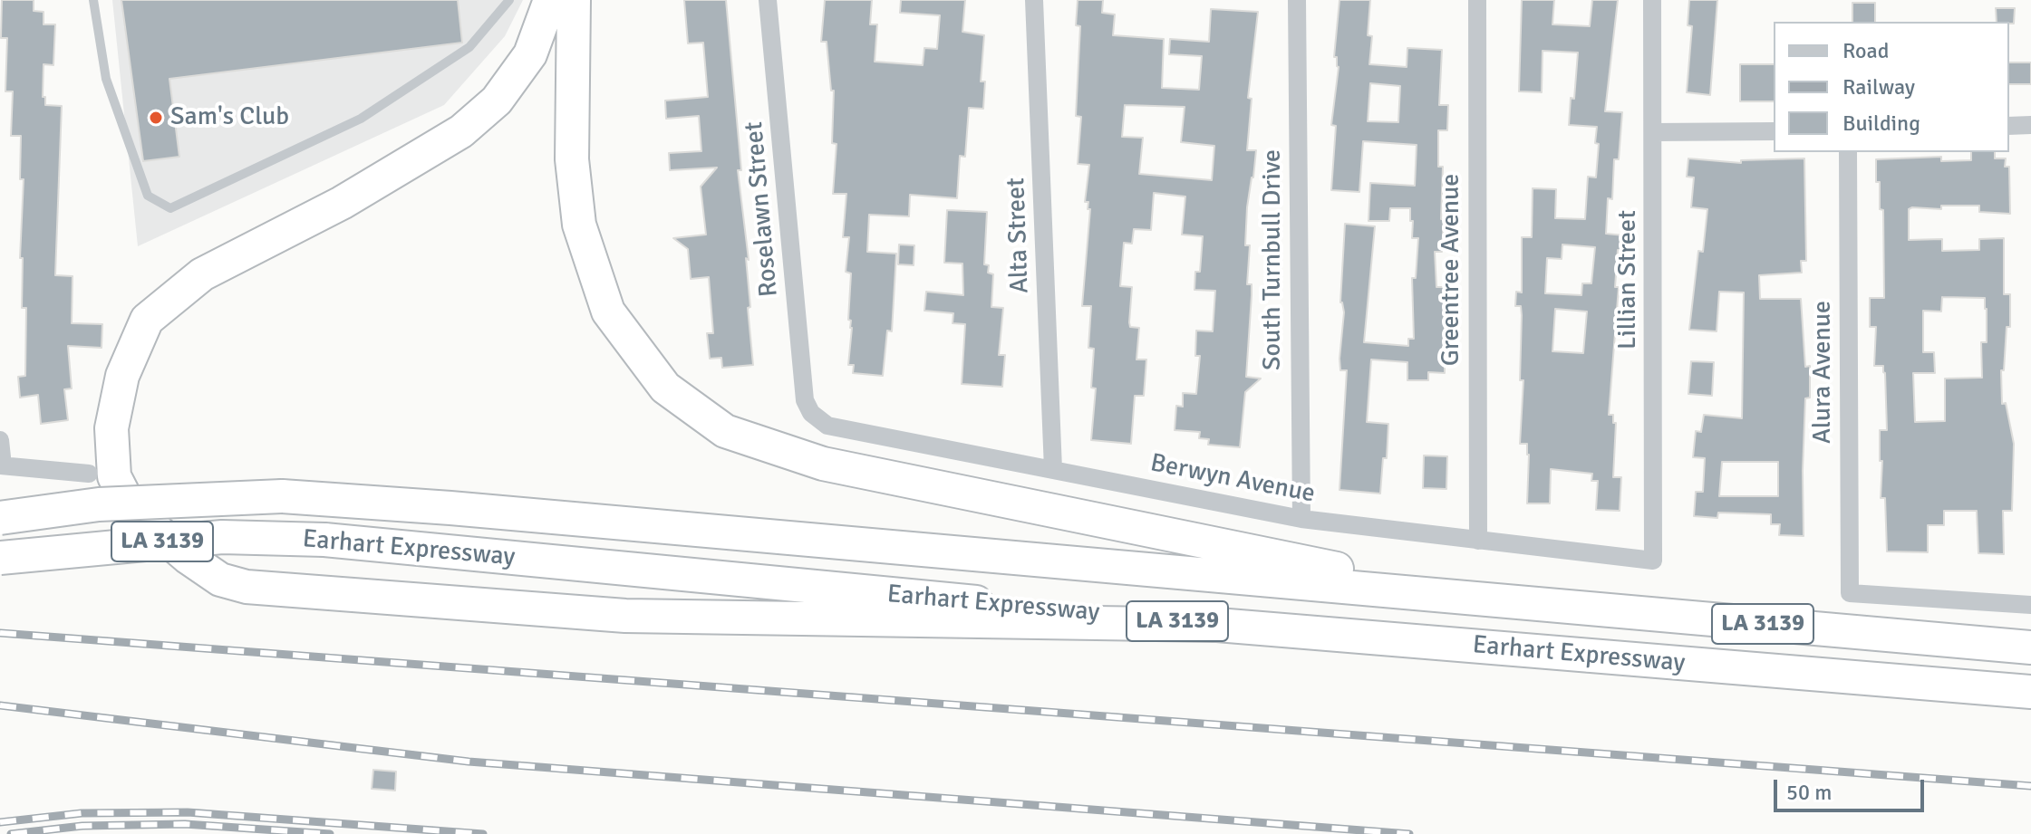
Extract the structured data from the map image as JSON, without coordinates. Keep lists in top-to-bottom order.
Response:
{
  "streets": {
    "highway": ["LA 3139", "Earhart Expressway"],
    "street": [
      "Roselawn Street",
      "Alta Street",
      "South Turnbull Drive",
      "Greentree Avenue",
      "Lillian Street",
      "Alura Avenue",
      "Berwyn Avenue"
    ]
  },
  "crossings": [
    ["Roselawn Street", "Berwyn Avenue"],
    ["Alta Street", "Berwyn Avenue"],
    ["South Turnbull Drive", "Berwyn Avenue"],
    ["Greentree Avenue", "Berwyn Avenue"],
    ["Lillian Street", "Berwyn Avenue"]
  ],
  "places": ["Sam's Club"],
  "legend": ["Road", "Railway", "Building"],
  "scale_bar": "50 m"
}
